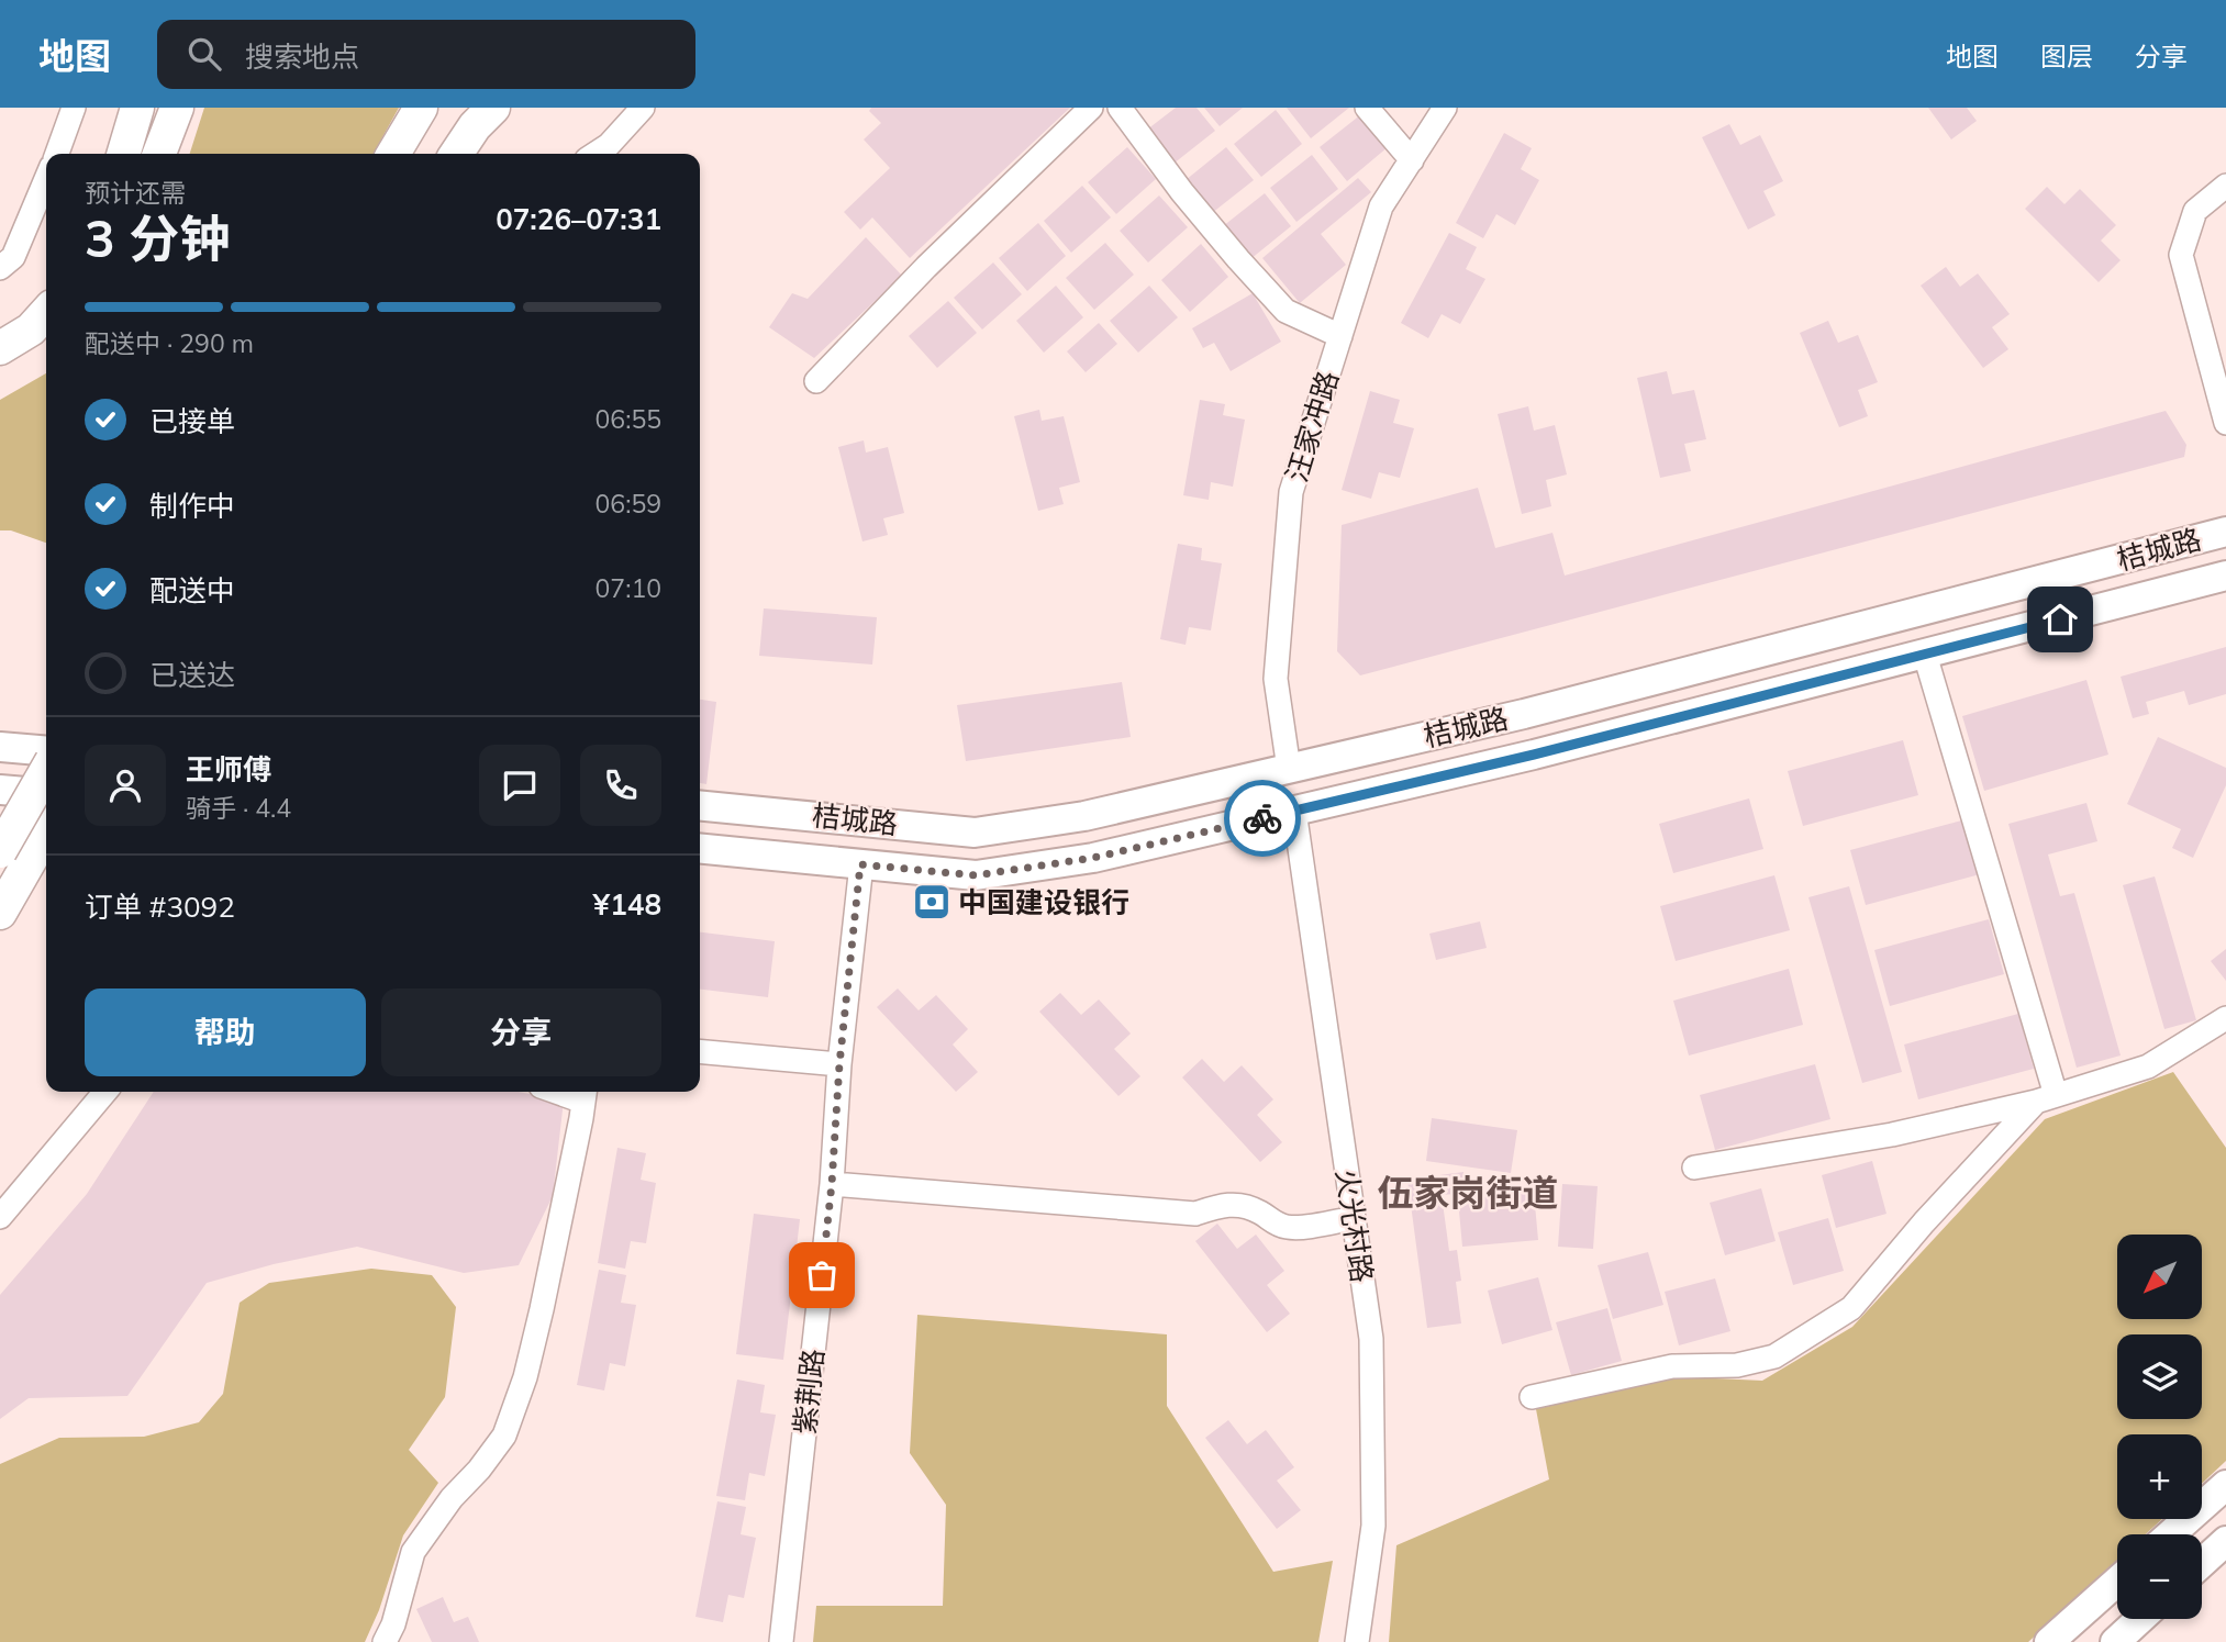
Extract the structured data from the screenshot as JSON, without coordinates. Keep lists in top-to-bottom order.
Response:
{
  "streets": {
    "main road": ["桔城路"],
    "street": ["汪家冲路", "火光村路", "紫荆路"]
  },
  "crossings": [
    ["汪家冲路", "桔城路"],
    ["桔城路", "火光村路"],
    ["桔城路", "紫荆路"]
  ],
  "districts": ["伍家岗街道"],
  "places": {
    "bank": ["中国建设银行"]
  },
  "north": "bottom left",
  "page": {
    "header": "地图",
    "search": "搜索地点",
    "nav": ["地图", "图层", "分享"],
    "heading": ["3 分钟", "预计还需", "07:26–07:31"],
    "panel": [
      "王师傅",
      "骑手 · 4.4",
      "订单 #3092",
      "¥148"
    ],
    "bar": "配送中 · 290 m",
    "list": [
      ["已接单", "06:55"],
      ["制作中", "06:59"],
      ["配送中", "07:10"],
      "已送达"
    ],
    "buttons": ["帮助", "分享"],
    "map_buttons": ["+", "−"]
  }
}
